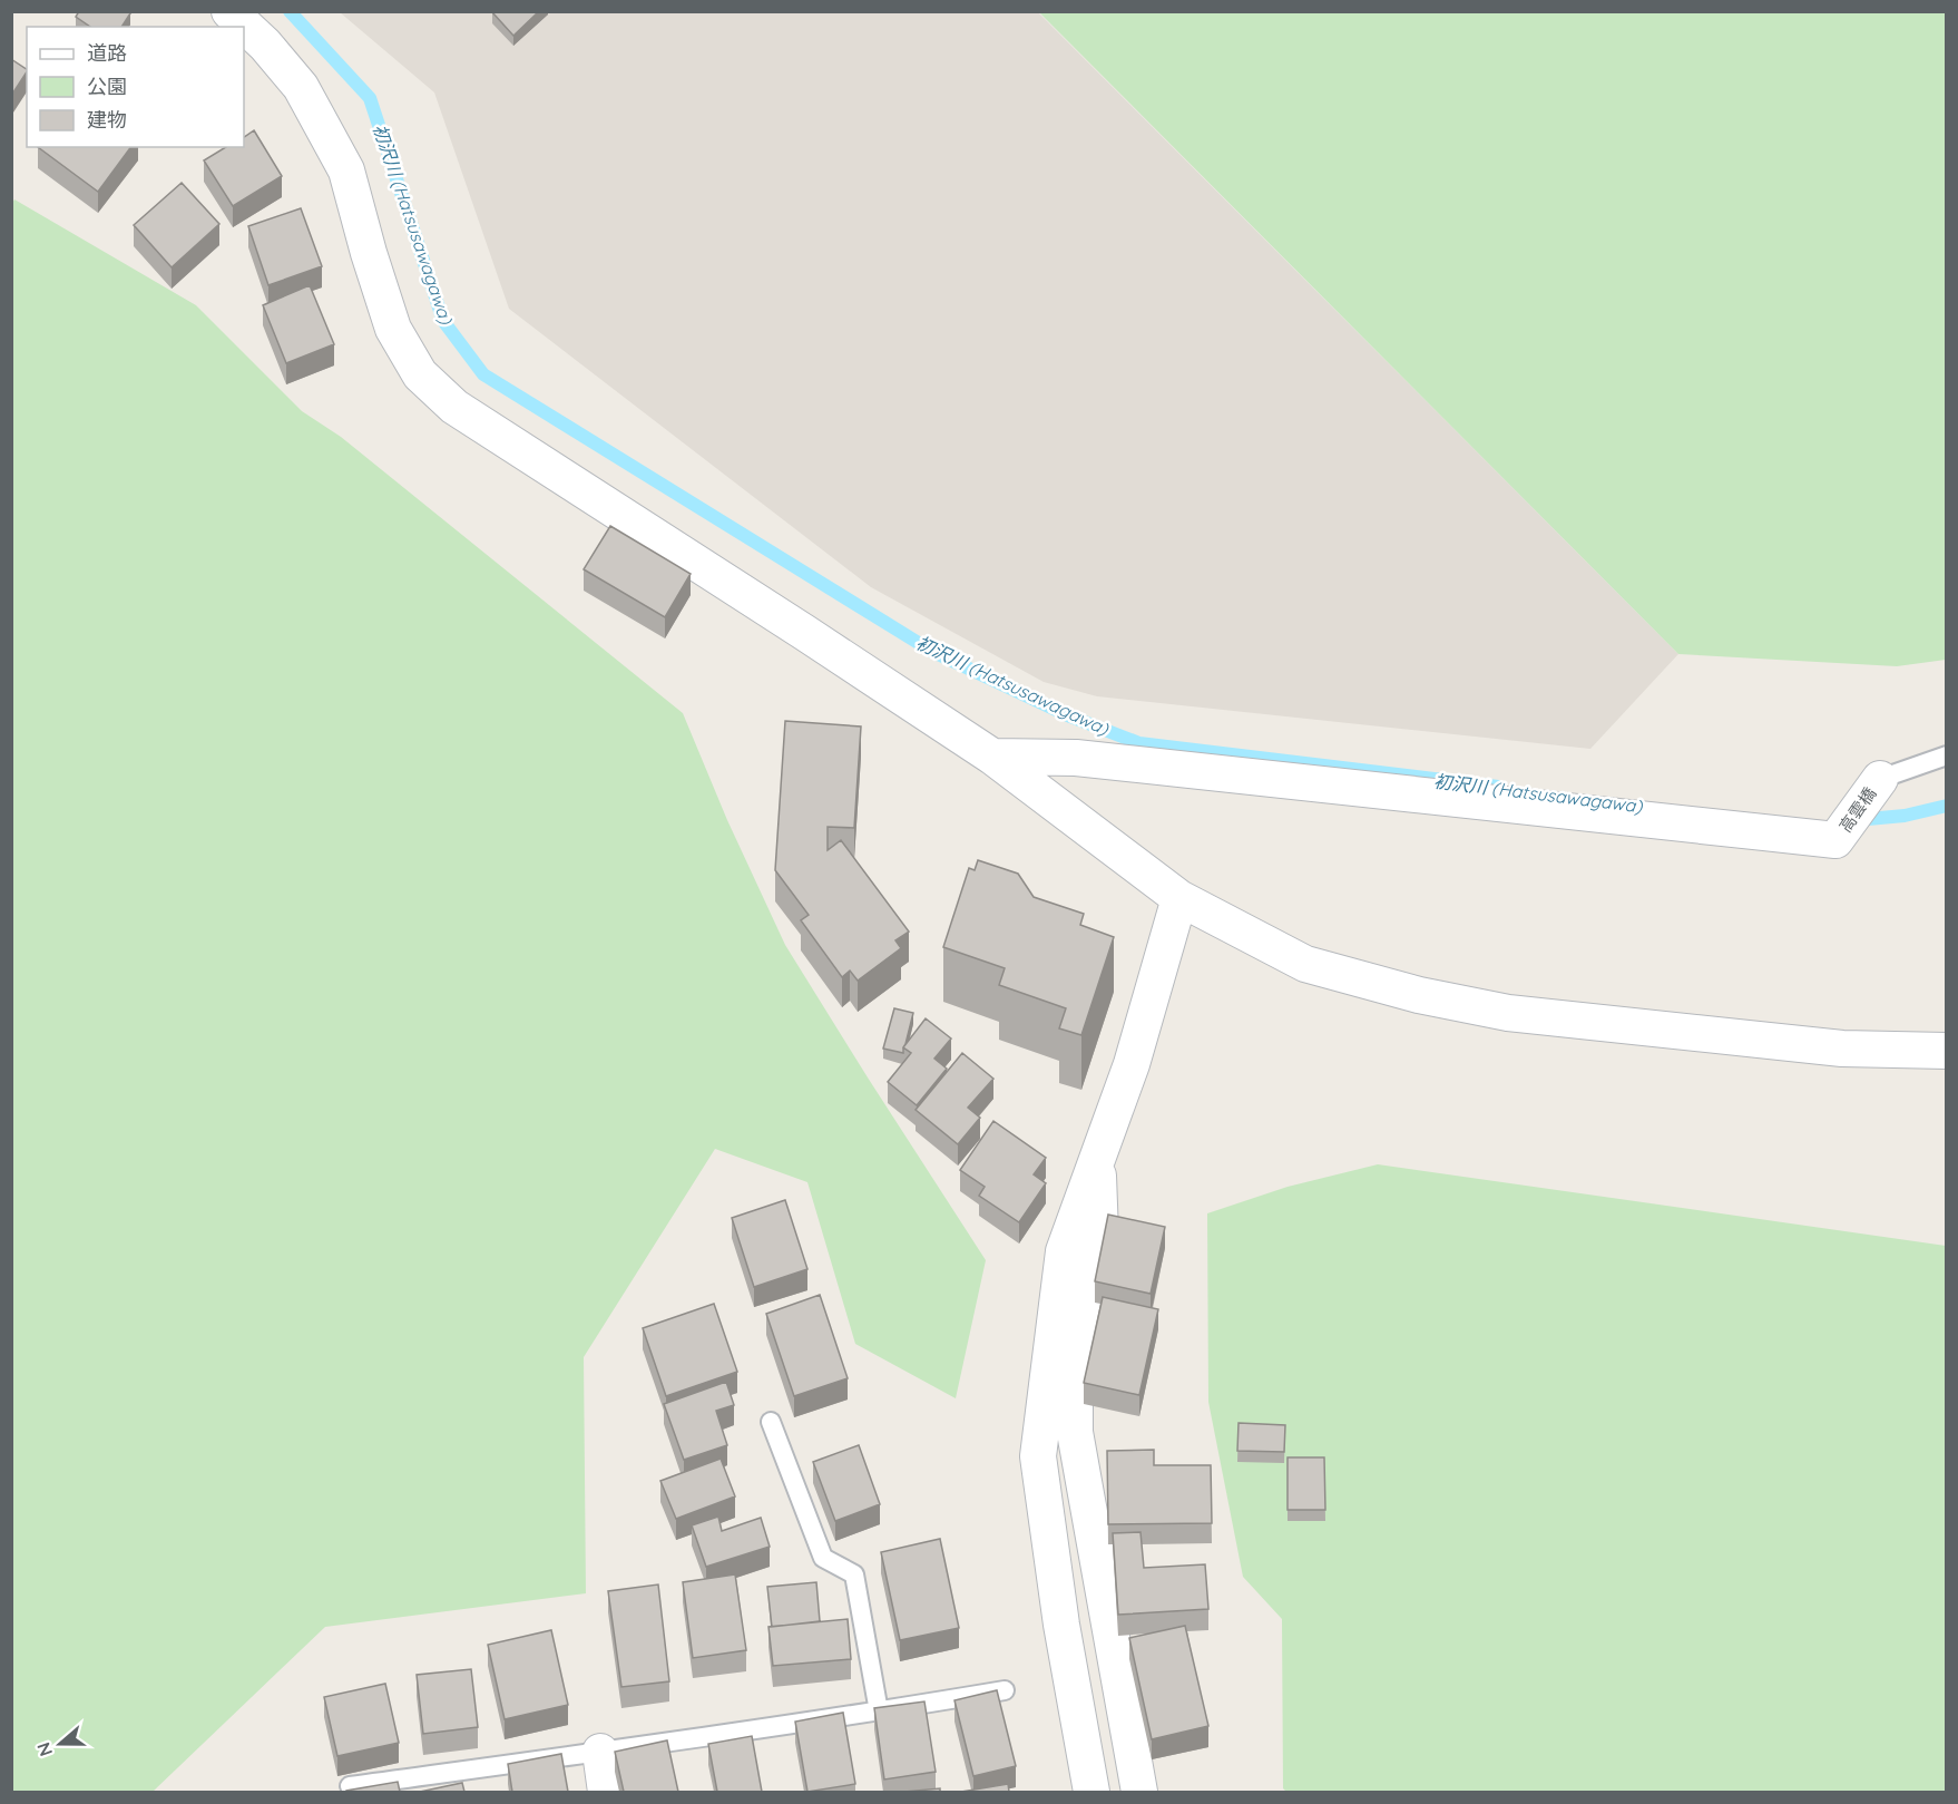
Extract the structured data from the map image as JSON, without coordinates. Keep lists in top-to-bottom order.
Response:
{
  "streets": {
    "street": ["高雲橋"]
  },
  "water": ["初沢川 (Hatsusawagawa)"],
  "legend": ["道路", "公園", "建物"],
  "north": "left"
}
